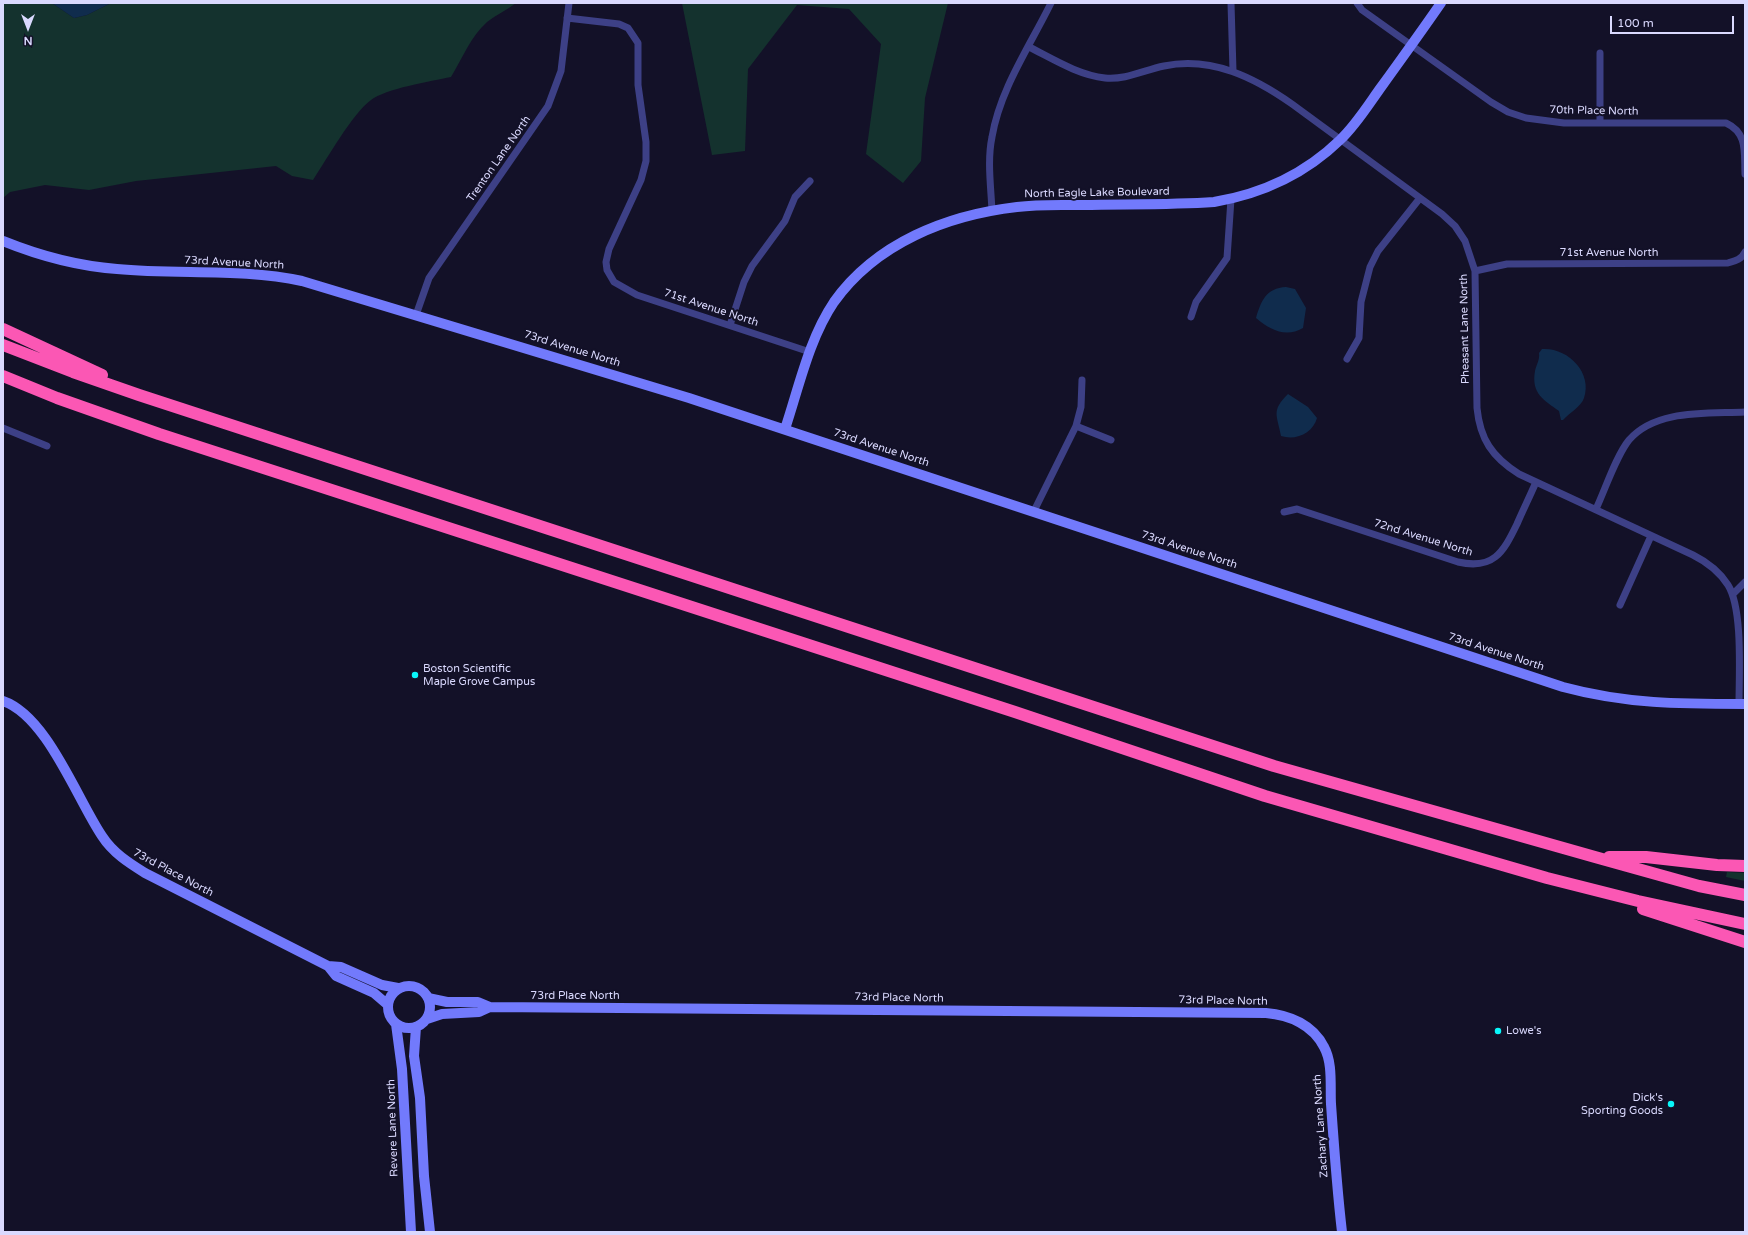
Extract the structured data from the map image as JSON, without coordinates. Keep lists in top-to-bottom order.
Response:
{
  "streets": {
    "street": [
      "70th Place North",
      "Trenton Lane North",
      "North Eagle Lake Boulevard",
      "71st Avenue North",
      "73rd Avenue North",
      "Pheasant Lane North",
      "72nd Avenue North",
      "73rd Place North",
      "Zachary Lane North",
      "Revere Lane North"
    ]
  },
  "crossings": [
    ["70th Place North", "North Eagle Lake Boulevard"],
    ["Trenton Lane North", "71st Avenue North"],
    ["Trenton Lane North", "73rd Avenue North"],
    ["North Eagle Lake Boulevard", "71st Avenue North"],
    ["North Eagle Lake Boulevard", "73rd Avenue North"],
    ["North Eagle Lake Boulevard", "Pheasant Lane North"],
    ["71st Avenue North", "Pheasant Lane North"],
    ["73rd Avenue North", "Pheasant Lane North"],
    ["Pheasant Lane North", "72nd Avenue North"],
    ["73rd Place North", "Zachary Lane North"],
    ["73rd Place North", "Revere Lane North"]
  ],
  "places": ["Boston Scientific Maple Grove Campus", "Lowe's", "Dick's Sporting Goods"],
  "scale_bar": "100 m",
  "north": "bottom"
}
